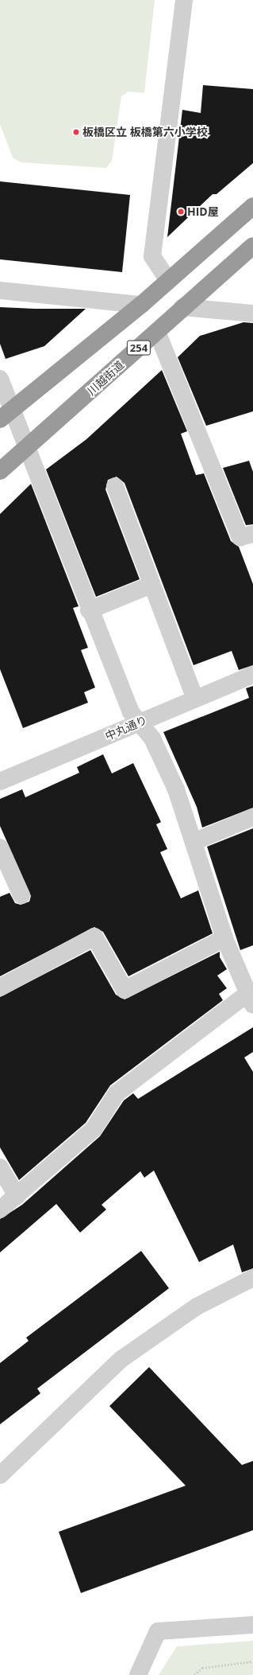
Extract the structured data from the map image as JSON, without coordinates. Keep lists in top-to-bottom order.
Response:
{
  "streets": {
    "highway": ["254", "川越街道"],
    "street": ["中丸通り"]
  },
  "places": ["板橋区立 板橋第六小学校", "HID屋"]
}
